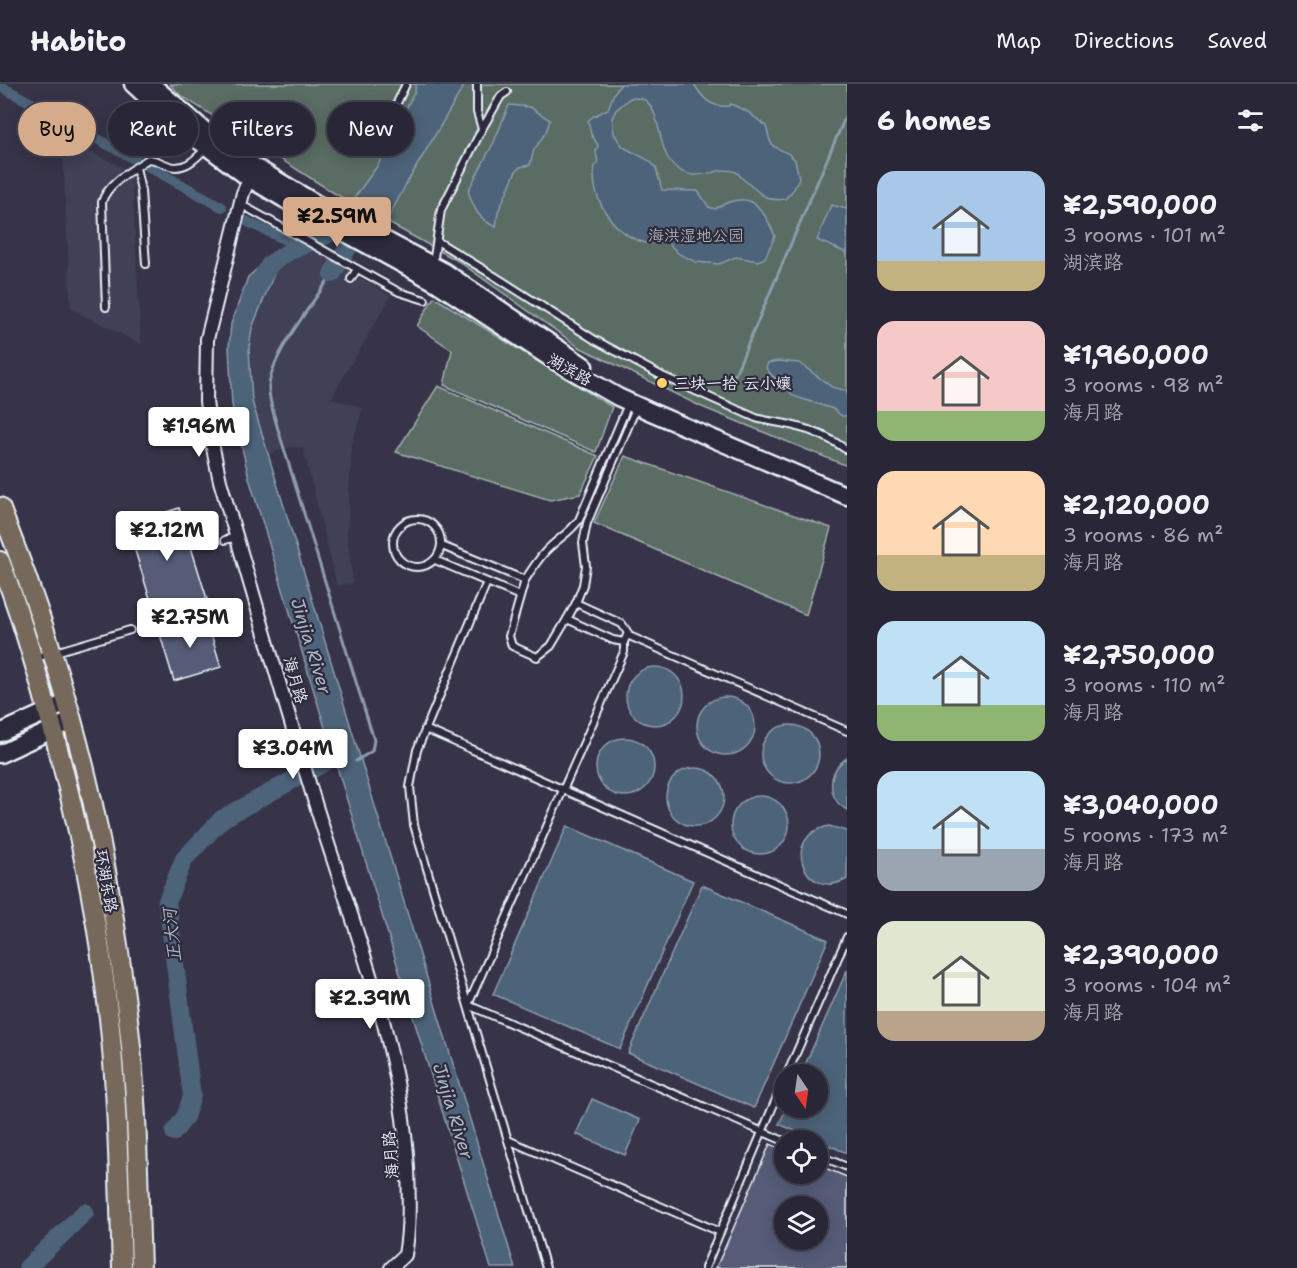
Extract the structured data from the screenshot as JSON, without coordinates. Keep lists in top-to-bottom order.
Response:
{
  "streets": {
    "main road": ["湖滨路", "环湖东路"],
    "street": ["海月路"]
  },
  "crossings": [
    ["湖滨路", "海月路"]
  ],
  "water": ["Jinjia River", "正大河"],
  "parks": ["海洪湿地公园"],
  "places": ["三块一拾 云小孃"],
  "north": "bottom",
  "page": {
    "header": "Habito",
    "nav": ["Map", "Directions", "Saved"],
    "heading": "6 homes",
    "chip": [
      "Buy",
      "Rent",
      "Filters",
      "New"
    ],
    "list": [
      {
        "name": "¥2,590,000",
        "note": "3 rooms · 101 m² · 湖滨路"
      },
      {
        "name": "¥1,960,000",
        "note": "3 rooms · 98 m² · 海月路"
      },
      {
        "name": "¥2,120,000",
        "note": "3 rooms · 86 m² · 海月路"
      },
      {
        "name": "¥2,750,000",
        "note": "3 rooms · 110 m² · 海月路"
      },
      {
        "name": "¥3,040,000",
        "note": "5 rooms · 173 m² · 海月路"
      },
      {
        "name": "¥2,390,000",
        "note": "3 rooms · 104 m² · 海月路"
      }
    ],
    "price": [
      "¥2.59M",
      "¥1.96M",
      "¥2.12M",
      "¥2.75M",
      "¥3.04M",
      "¥2.39M"
    ]
  }
}
